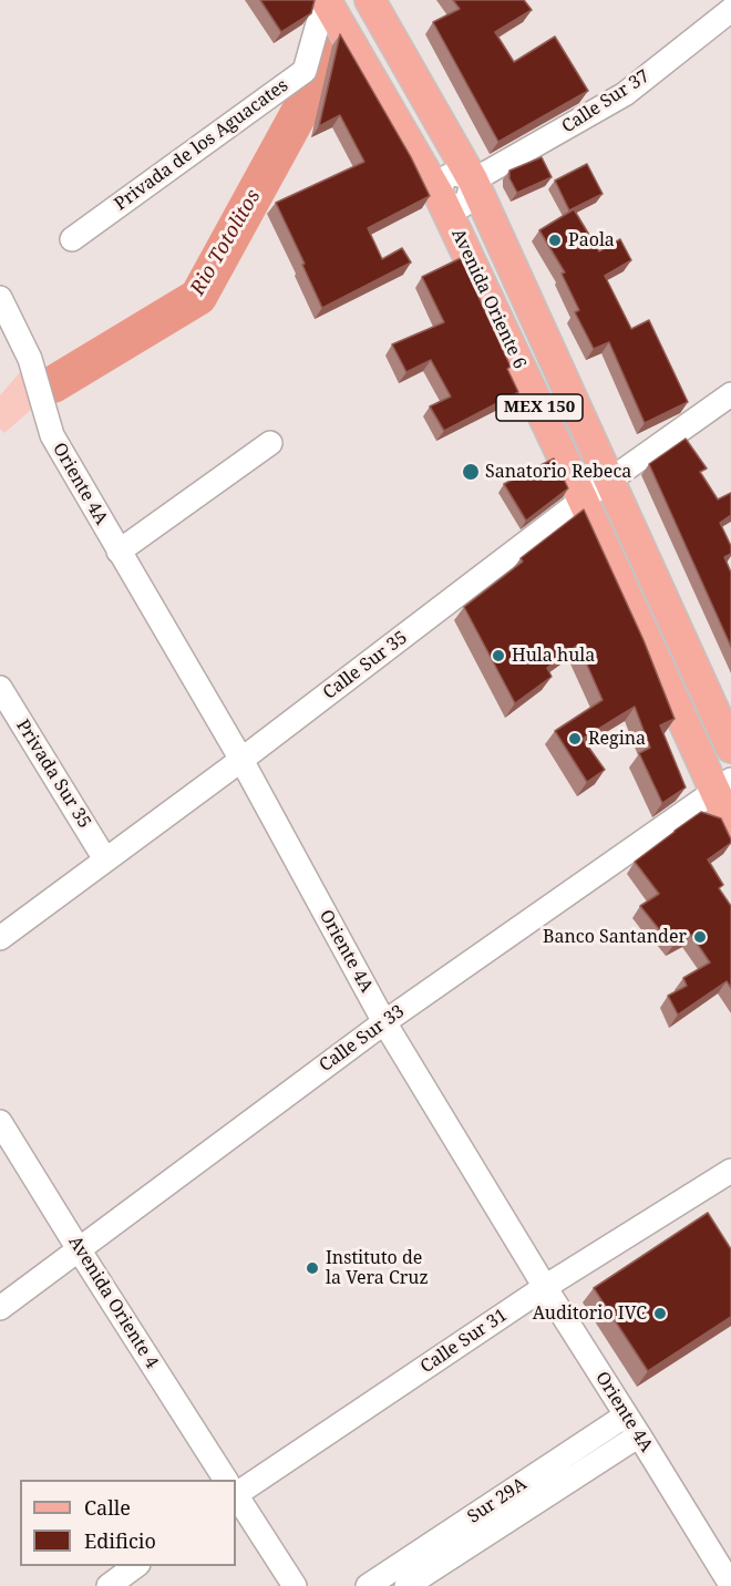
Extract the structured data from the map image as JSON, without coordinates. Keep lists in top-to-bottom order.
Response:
{
  "streets": {
    "main road": ["Avenida Oriente 6", "MEX 150"],
    "street": [
      "Calle Sur 37",
      "Privada de los Aguacates",
      "Oriente 4A",
      "Calle Sur 35",
      "Privada Sur 35",
      "Calle Sur 33",
      "Avenida Oriente 4",
      "Calle Sur 31",
      "Sur 29A"
    ]
  },
  "crossings": [
    ["Calle Sur 37", "Avenida Oriente 6"],
    ["Privada de los Aguacates", "Avenida Oriente 6"],
    ["Avenida Oriente 6", "Calle Sur 35"],
    ["Avenida Oriente 6", "Calle Sur 33"],
    ["Oriente 4A", "Calle Sur 35"],
    ["Oriente 4A", "Calle Sur 33"],
    ["Oriente 4A", "Calle Sur 31"],
    ["Oriente 4A", "Sur 29A"],
    ["Calle Sur 35", "Privada Sur 35"],
    ["Calle Sur 33", "Avenida Oriente 4"]
  ],
  "water": ["Rio Totolitos"],
  "places": [
    "Paola",
    "Sanatorio Rebeca",
    "Hula hula",
    "Regina",
    "Banco Santander",
    "Instituto de la Vera Cruz",
    "Auditorio IVC"
  ],
  "legend": ["Calle", "Edificio"]
}
